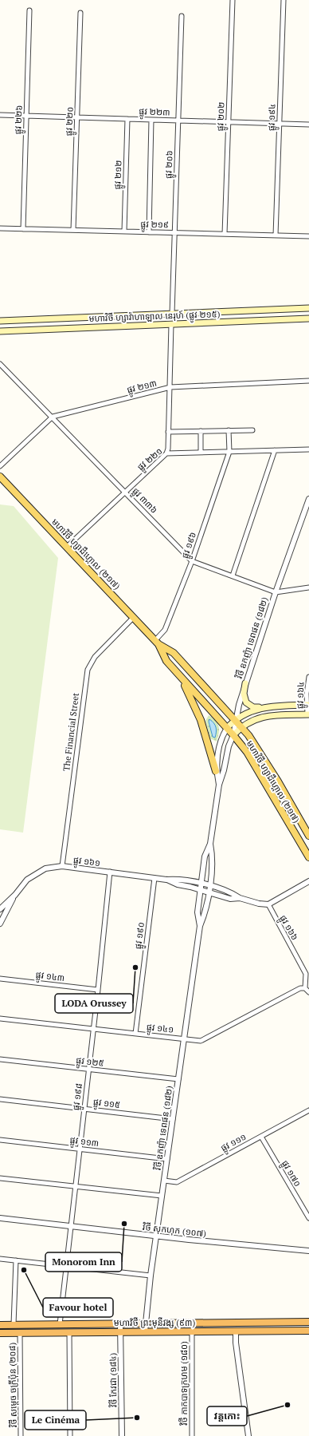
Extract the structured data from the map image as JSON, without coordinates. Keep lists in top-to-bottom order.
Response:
{
  "streets": {
    "highway": ["មហាវិថី ព្រះមុនីវង្ស (៩៣)"],
    "main road": ["មហាវិថី ហ្សាវ៉ាហាឡាល នេរុហ៍ (ផ្លូវ ២១៥)", "មហាវិថី ហ្សាដឹហ្គោល (២១៧)"],
    "street": [
      "ផ្លូវ ២២៣",
      "ផ្លូវ ២០២",
      "ផ្លូវ ១៩៤",
      "ផ្លូវ ២២៦",
      "ផ្លូវ ២២០",
      "ផ្លូវ ២០៦",
      "ផ្លូវ ២១២",
      "ផ្លូវ ២១៩",
      "ផ្លូវ ២១៣",
      "ផ្លូវ ២២១",
      "ផ្លូវ ៣៣៦",
      "ផ្លូវ ១៩៦",
      "វិថី ឧកញ៉ា ទេពផន (១៨២)",
      "ផ្លូវ ១៦៤",
      "The Financial Street",
      "ផ្លូវ ១៦១",
      "ផ្លូវ ១៦៦",
      "ផ្លូវ ១៩០",
      "ផ្លូវ ១៤៣",
      "ផ្លូវ ១៤១",
      "ផ្លូវ ១២៥",
      "ផ្លូវ ១៩៨",
      "ផ្លូវ ១១៥",
      "ផ្លូវ ១១៣",
      "ផ្លូវ ១១១",
      "ផ្លូវ ១៧០",
      "វិថី សុកហុក (១០៧)",
      "វិថី កែវជា (១៨៤)",
      "វិថី កាកបាទក្រហម (១៨០)",
      "វិថី សម្តេច ចក្រីប៉ុន (២០៨)"
    ]
  },
  "crossings": [
    ["ផ្លូវ ២២៣", "ផ្លូវ ២០២"],
    ["ផ្លូវ ២២៣", "ផ្លូវ ១៩៤"],
    ["ផ្លូវ ២២៣", "ផ្លូវ ២២៦"],
    ["ផ្លូវ ២២៣", "ផ្លូវ ២២០"],
    ["ផ្លូវ ២២៣", "ផ្លូវ ២០៦"],
    ["ផ្លូវ ២២៣", "ផ្លូវ ២១២"],
    ["ផ្លូវ ២០២", "ផ្លូវ ២១៩"],
    ["ផ្លូវ ១៩៤", "ផ្លូវ ២១៩"],
    ["ផ្លូវ ២២៦", "ផ្លូវ ២១៩"],
    ["ផ្លូវ ២២០", "ផ្លូវ ២១៩"],
    ["ផ្លូវ ២០៦", "ផ្លូវ ២១៩"],
    ["ផ្លូវ ២០៦", "មហាវិថី ហ្សាវ៉ាហាឡាល នេរុហ៍ (ផ្លូវ ២១៥)"],
    ["ផ្លូវ ២១២", "ផ្លូវ ២១៩"],
    ["ផ្លូវ ២១៣", "ផ្លូវ ៣៣៦"],
    ["ផ្លូវ ២២១", "ផ្លូវ ៣៣៦"],
    ["ផ្លូវ ២២១", "ផ្លូវ ១៩៦"],
    ["ផ្លូវ ២២១", "មហាវិថី ហ្សាដឹហ្គោល (២១៧)"],
    ["ផ្លូវ ៣៣៦", "ផ្លូវ ១៩៦"],
    ["ផ្លូវ ៣៣៦", "វិថី ឧកញ៉ា ទេពផន (១៨២)"],
    ["ផ្លូវ ១៩៦", "មហាវិថី ហ្សាដឹហ្គោល (២១៧)"],
    ["មហាវិថី ហ្សាដឹហ្គោល (២១៧)", "វិថី ឧកញ៉ា ទេពផន (១៨២)"],
    ["មហាវិថី ហ្សាដឹហ្គោល (២១៧)", "The Financial Street"],
    ["វិថី ឧកញ៉ា ទេពផន (១៨២)", "ផ្លូវ ១៦១"],
    ["វិថី ឧកញ៉ា ទេពផន (១៨២)", "ផ្លូវ ១៤១"],
    ["វិថី ឧកញ៉ា ទេពផន (១៨២)", "ផ្លូវ ១២៥"],
    ["វិថី ឧកញ៉ា ទេពផន (១៨២)", "ផ្លូវ ១១៥"],
    ["វិថី ឧកញ៉ា ទេពផន (១៨២)", "ផ្លូវ ១១៣"],
    ["វិថី ឧកញ៉ា ទេពផន (១៨២)", "ផ្លូវ ១១១"],
    ["វិថី ឧកញ៉ា ទេពផន (១៨២)", "វិថី សុកហុក (១០៧)"],
    ["វិថី ឧកញ៉ា ទេពផន (១៨២)", "មហាវិថី ព្រះមុនីវង្ស (៩៣)"],
    ["The Financial Street", "ផ្លូវ ១៦១"],
    ["ផ្លូវ ១៦១", "ផ្លូវ ១៦៦"],
    ["ផ្លូវ ១៦១", "ផ្លូវ ១៩០"],
    ["ផ្លូវ ១៦១", "ផ្លូវ ១៩៨"],
    ["ផ្លូវ ១៦៦", "ផ្លូវ ១៤១"],
    ["ផ្លូវ ១៩០", "ផ្លូវ ១៤១"],
    ["ផ្លូវ ១៤៣", "ផ្លូវ ១៩៨"],
    ["ផ្លូវ ១៤១", "ផ្លូវ ១៩៨"],
    ["ផ្លូវ ១២៥", "ផ្លូវ ១៩៨"],
    ["ផ្លូវ ១៩៨", "ផ្លូវ ១១៥"],
    ["ផ្លូវ ១៩៨", "ផ្លូវ ១១៣"],
    ["ផ្លូវ ១៩៨", "វិថី សុកហុក (១០៧)"],
    ["ផ្លូវ ១៩៨", "មហាវិថី ព្រះមុនីវង្ស (៩៣)"],
    ["ផ្លូវ ១១១", "ផ្លូវ ១៧០"],
    ["មហាវិថី ព្រះមុនីវង្ស (៩៣)", "វិថី កែវជា (១៨៤)"],
    ["មហាវិថី ព្រះមុនីវង្ស (៩៣)", "វិថី កាកបាទក្រហម (១៨០)"],
    ["មហាវិថី ព្រះមុនីវង្ស (៩៣)", "វិថី សម្តេច ចក្រីប៉ុន (២០៨)"]
  ],
  "places": [
    "LODA Orussey",
    "Monorom Inn",
    "Favour hotel",
    "វត្តកោះ",
    "Le Cinéma"
  ]
}
